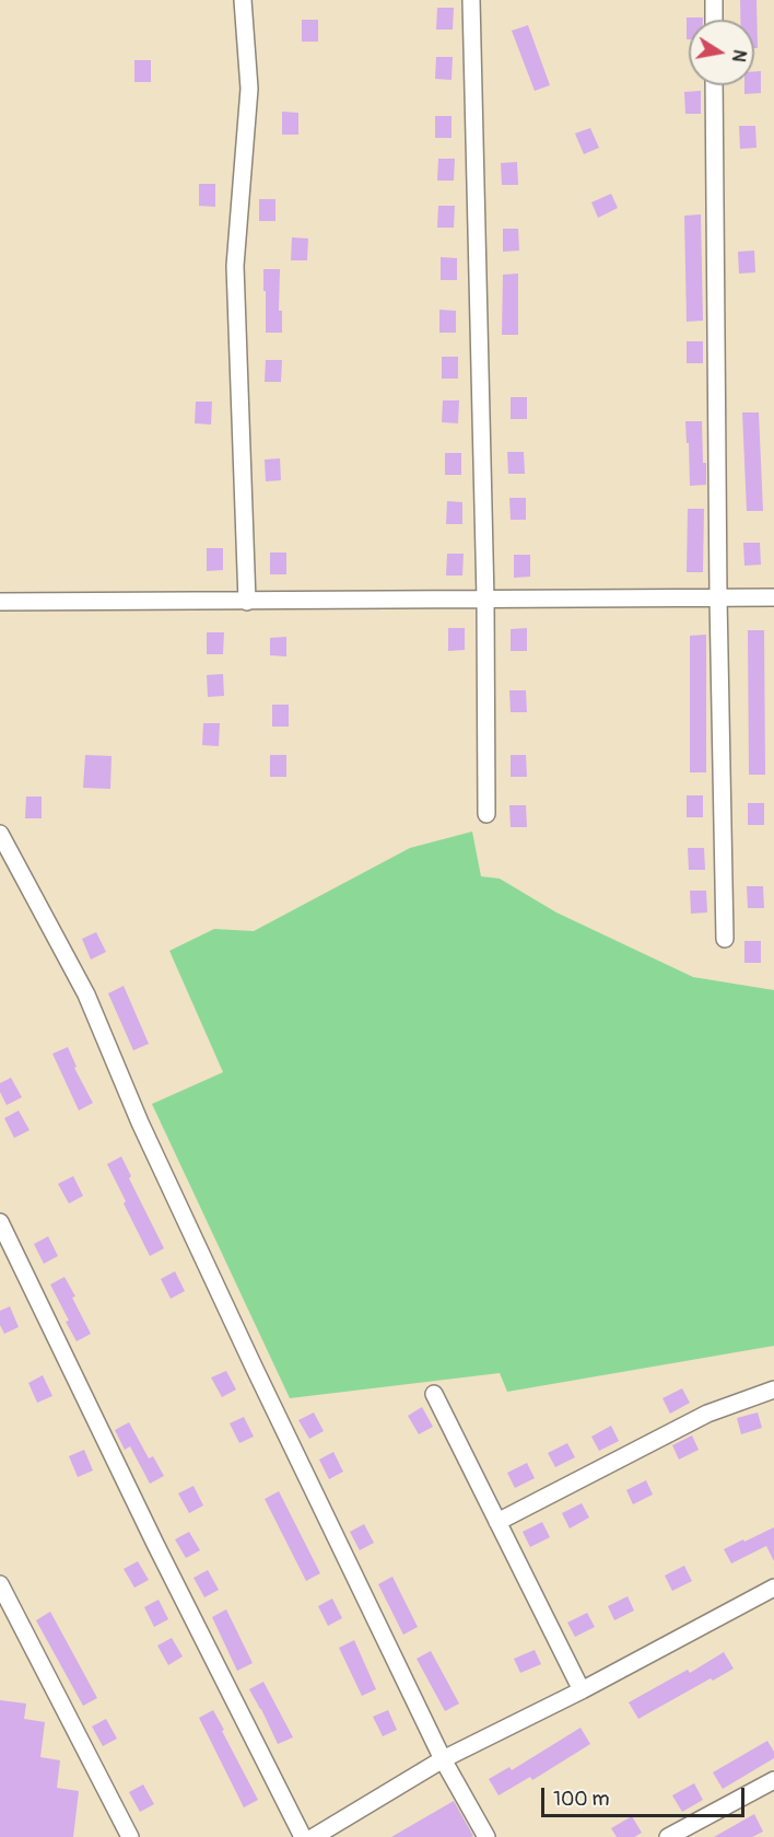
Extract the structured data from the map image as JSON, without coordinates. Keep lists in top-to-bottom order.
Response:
{
  "scale_bar": "100 m",
  "north": "right"
}
